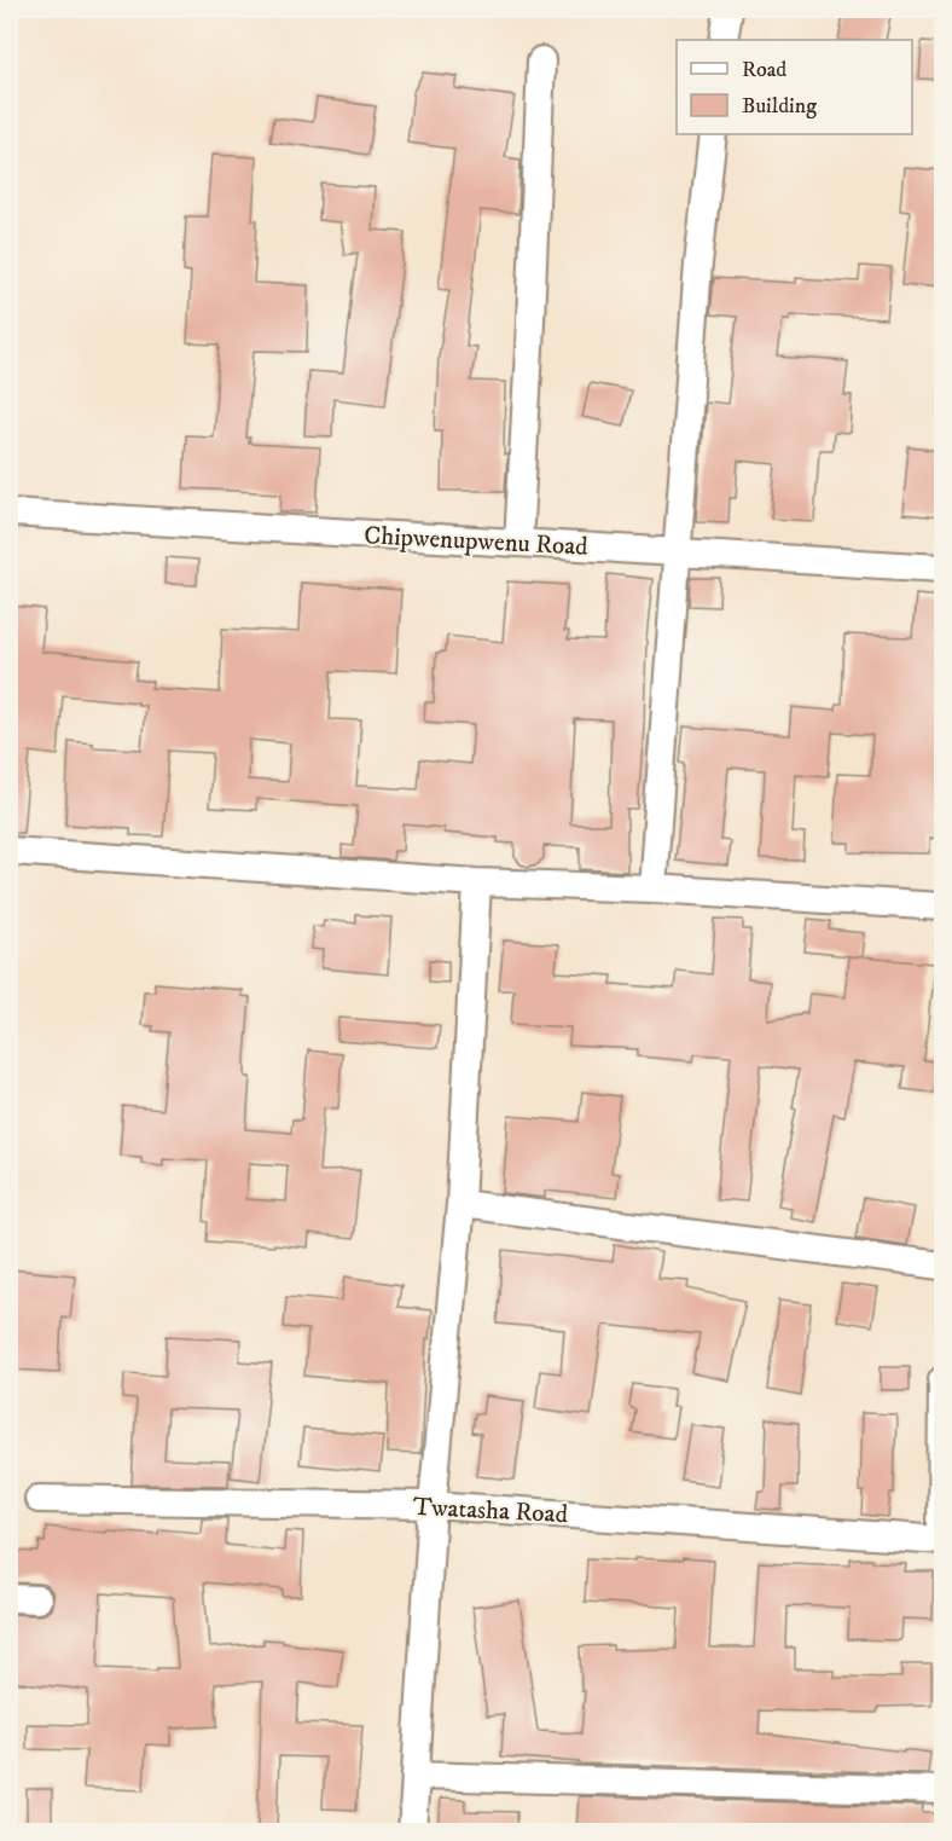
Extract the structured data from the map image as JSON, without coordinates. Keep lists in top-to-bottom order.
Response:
{
  "streets": {
    "street": ["Chipwenupwenu Road", "Twatasha Road"]
  },
  "legend": ["Road", "Building"]
}
